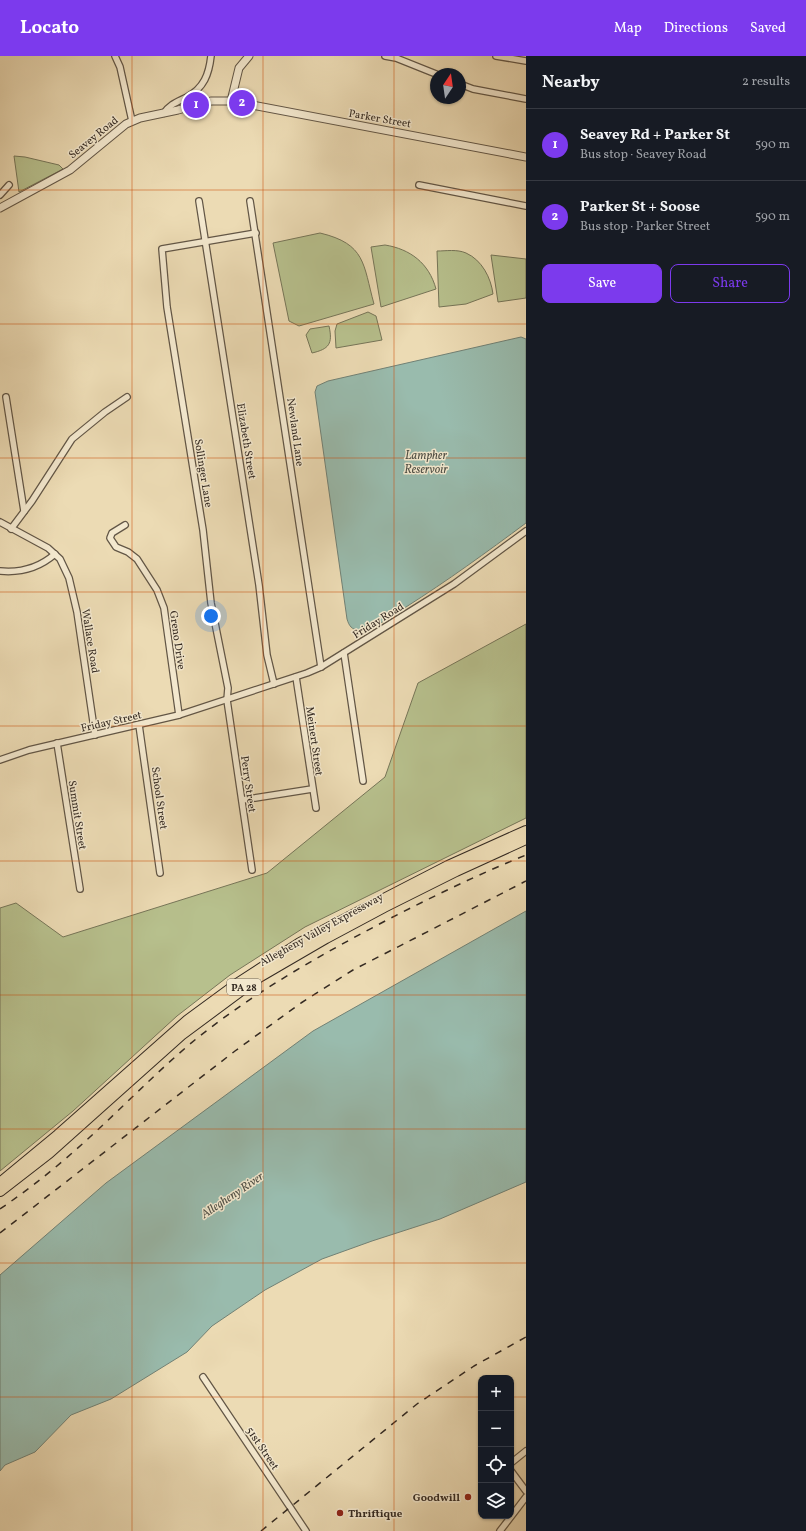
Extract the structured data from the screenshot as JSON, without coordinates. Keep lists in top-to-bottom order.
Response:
{
  "streets": {
    "highway": ["Allegheny Valley Expressway", "PA 28"],
    "street": [
      "Parker Street",
      "Seavey Road",
      "Newland Lane",
      "Elizabeth Street",
      "Sollinger Lane",
      "Friday Road",
      "Greno Drive",
      "Wallace Road",
      "Friday Street",
      "Meinert Street",
      "Perry Street",
      "School Street",
      "Summit Street",
      "51st Street"
    ]
  },
  "crossings": [
    ["Parker Street", "Seavey Road"],
    ["Newland Lane", "Friday Road"],
    ["Elizabeth Street", "Sollinger Lane"],
    ["Elizabeth Street", "Friday Road"],
    ["Sollinger Lane", "Friday Road"],
    ["Sollinger Lane", "Friday Street"],
    ["Sollinger Lane", "Perry Street"],
    ["Friday Road", "Friday Street"],
    ["Friday Road", "Meinert Street"],
    ["Friday Road", "Perry Street"],
    ["Greno Drive", "Friday Street"],
    ["Wallace Road", "Friday Street"],
    ["Friday Street", "Perry Street"],
    ["Friday Street", "School Street"],
    ["Friday Street", "Summit Street"]
  ],
  "water": ["Lampher Reservoir", "Allegheny River"],
  "places": ["Goodwill", "Thriftique"],
  "north": "top",
  "page": {
    "header": "Locato",
    "nav": ["Map", "Directions", "Saved"],
    "heading": ["Nearby", "2 results"],
    "pins": ["2", "1"],
    "list": [
      {
        "mark": "1",
        "name": "Seavey Rd + Parker St",
        "note": "Bus stop · Seavey Road",
        "value": "590 m"
      },
      {
        "mark": "2",
        "name": "Parker St + Soose",
        "note": "Bus stop · Parker Street",
        "value": "590 m"
      }
    ],
    "buttons": ["Save", "Share"],
    "map_buttons": ["+", "−"]
  }
}
